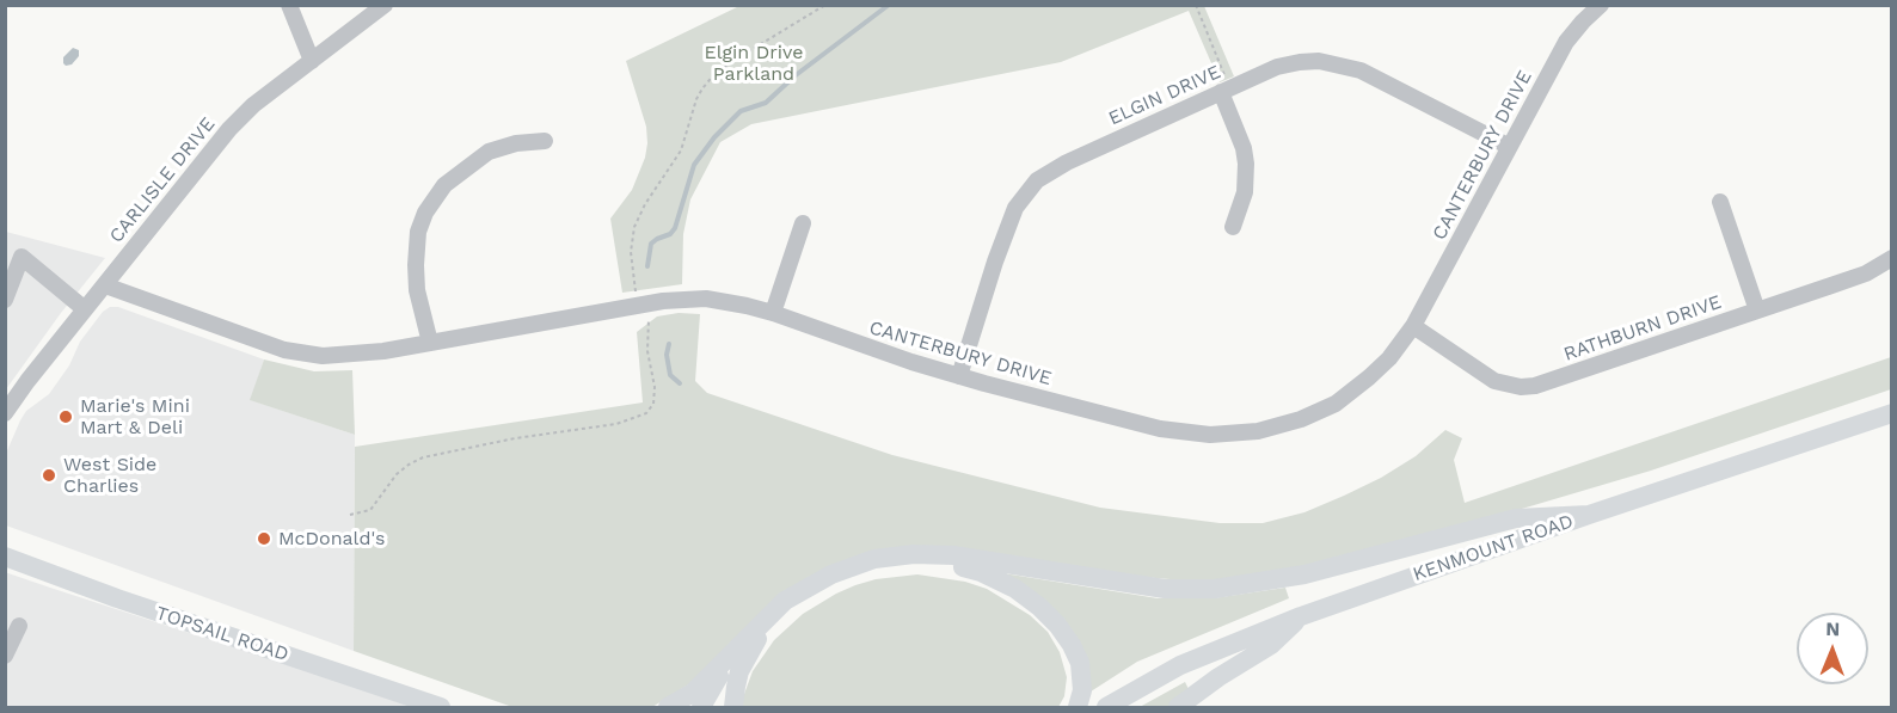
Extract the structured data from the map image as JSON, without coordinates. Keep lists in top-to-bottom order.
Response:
{
  "streets": {
    "main road": ["KENMOUNT ROAD", "TOPSAIL ROAD"],
    "street": [
      "ELGIN DRIVE",
      "CANTERBURY DRIVE",
      "CARLISLE DRIVE",
      "RATHBURN DRIVE"
    ]
  },
  "crossings": [
    ["ELGIN DRIVE", "CANTERBURY DRIVE"],
    ["CANTERBURY DRIVE", "CARLISLE DRIVE"],
    ["CANTERBURY DRIVE", "RATHBURN DRIVE"]
  ],
  "parks": ["Elgin Drive Parkland"],
  "places": ["Marie's Mini Mart & Deli", "West Side Charlies", "McDonald's"],
  "north": "top"
}
